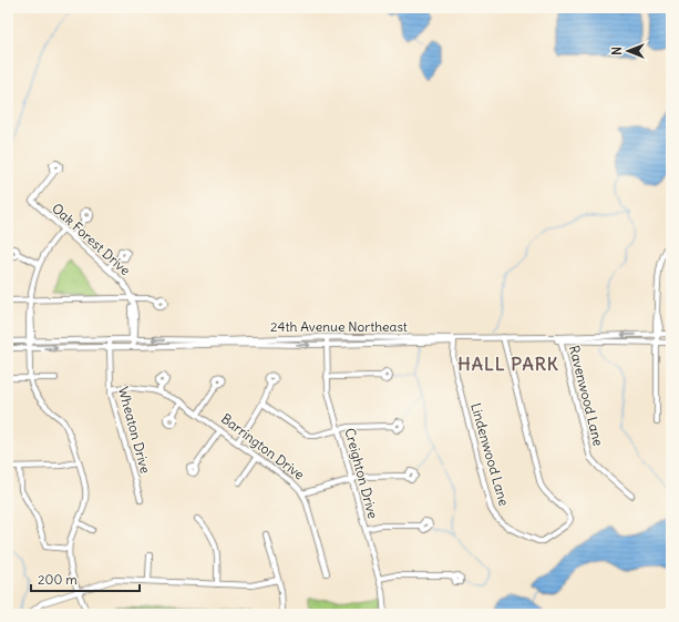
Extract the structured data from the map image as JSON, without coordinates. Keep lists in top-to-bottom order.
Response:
{
  "streets": {
    "street": [
      "Oak Forest Drive",
      "24th Avenue Northeast",
      "Ravenwood Lane",
      "Wheaton Drive",
      "Barrington Drive",
      "Lindenwood Lane",
      "Creighton Drive"
    ]
  },
  "crossings": [
    ["Oak Forest Drive", "24th Avenue Northeast"],
    ["24th Avenue Northeast", "Ravenwood Lane"],
    ["24th Avenue Northeast", "Wheaton Drive"],
    ["24th Avenue Northeast", "Lindenwood Lane"],
    ["24th Avenue Northeast", "Creighton Drive"],
    ["Wheaton Drive", "Barrington Drive"]
  ],
  "districts": ["HALL PARK"],
  "scale_bar": "200 m",
  "north": "left"
}
